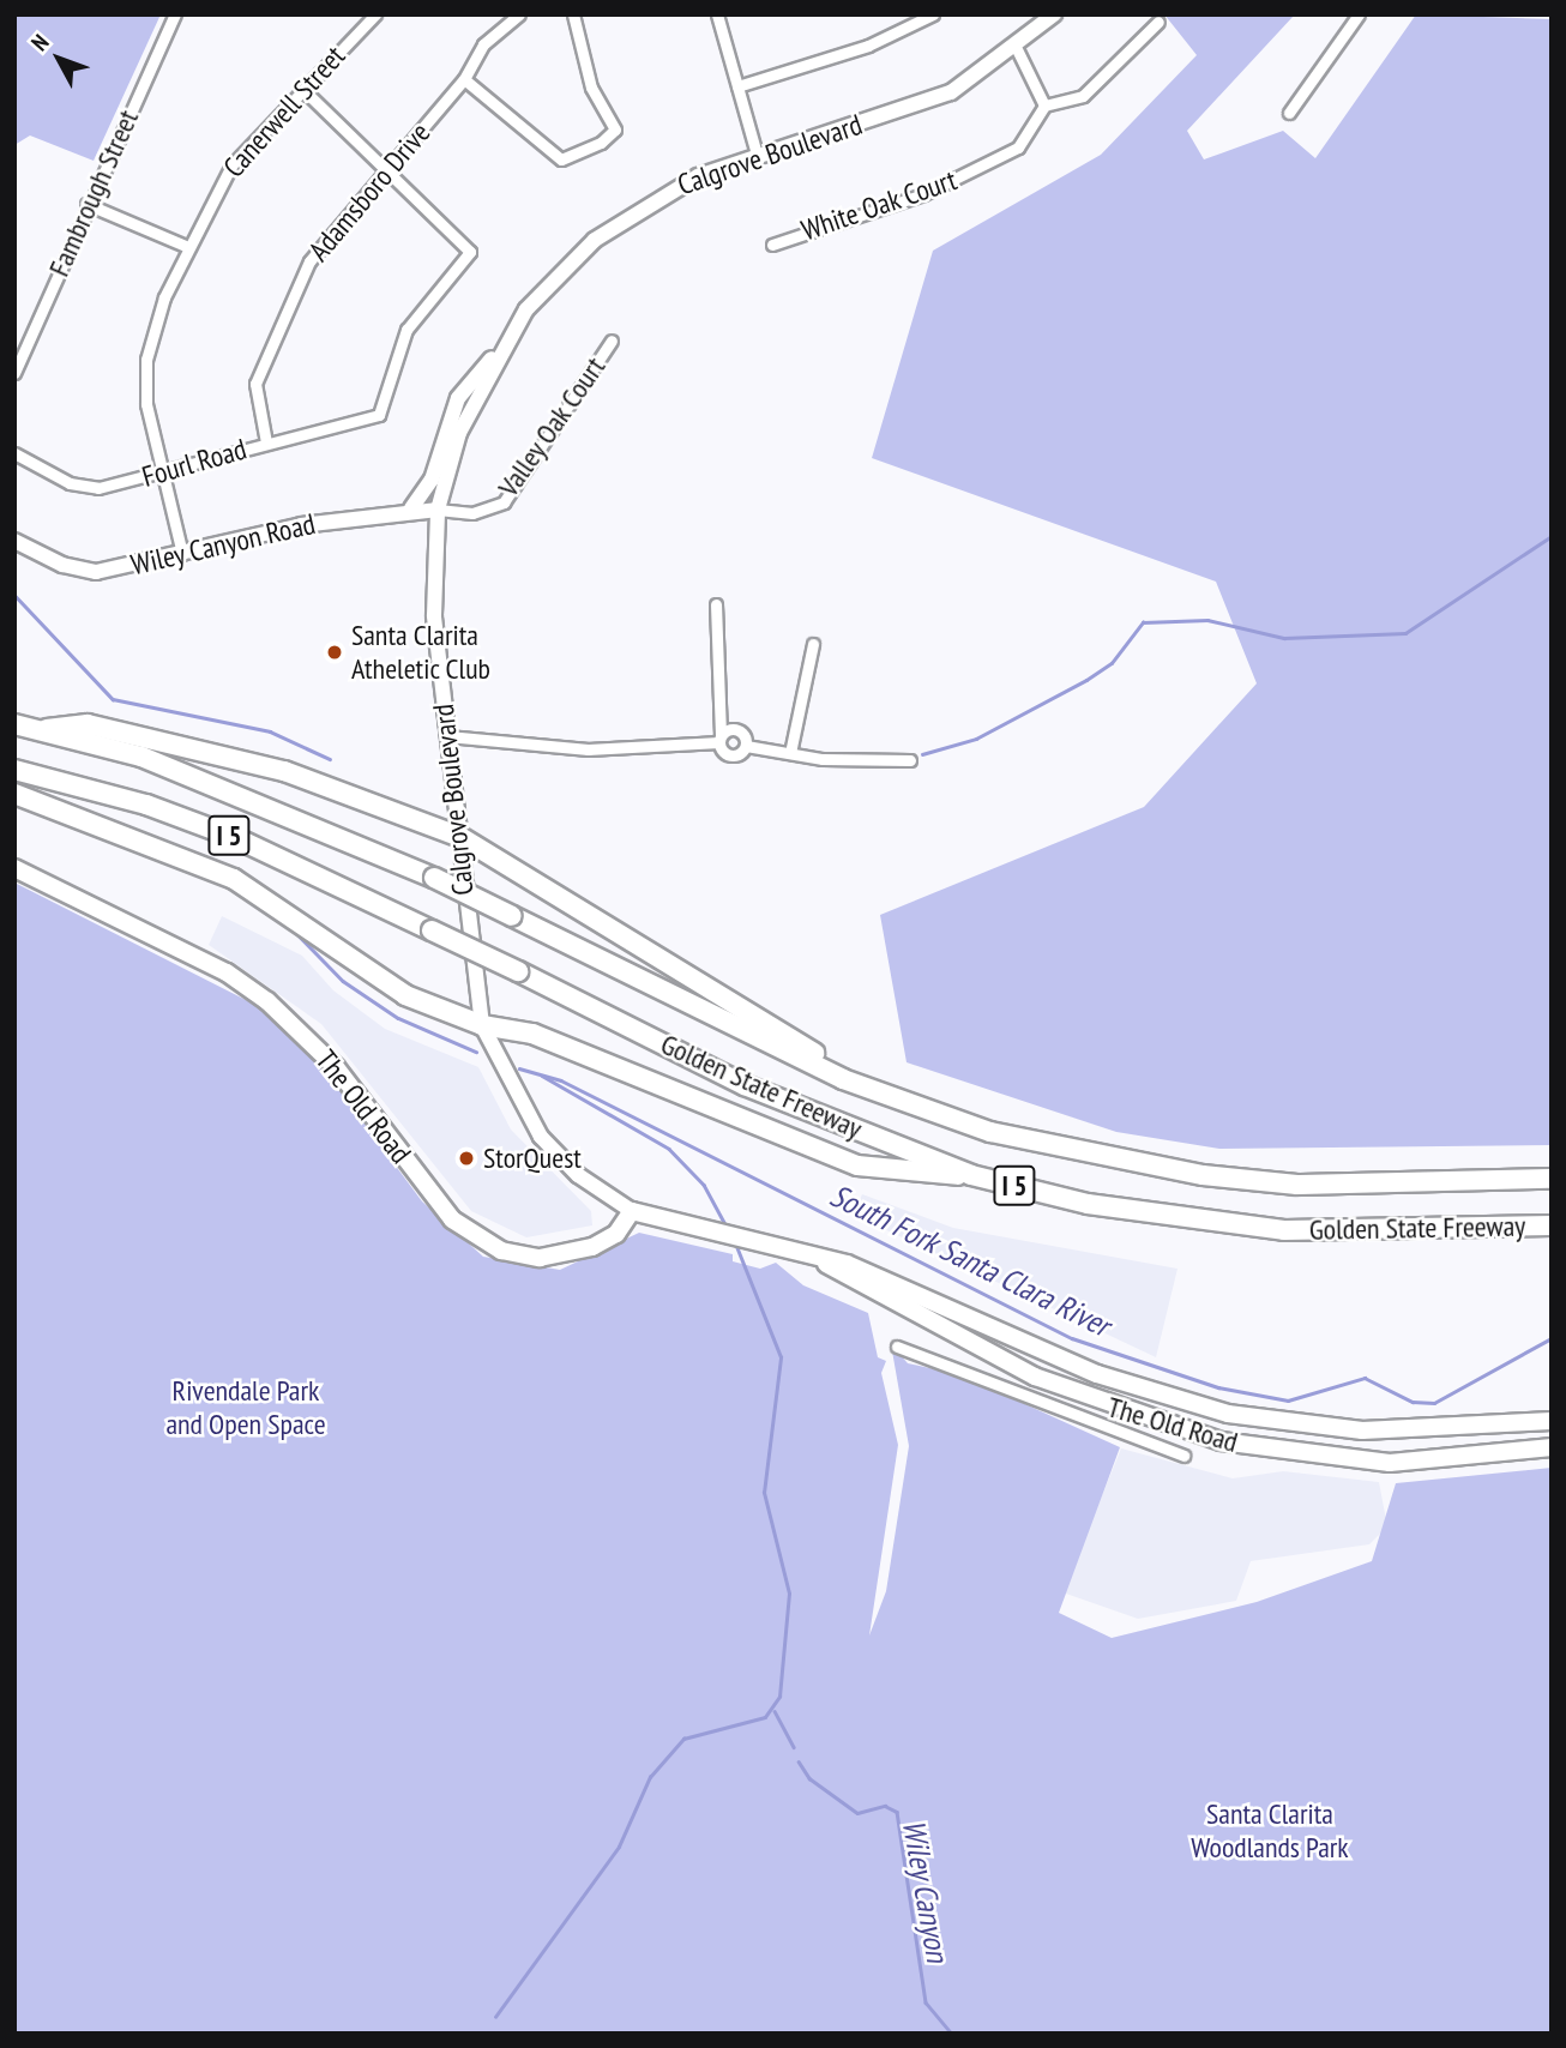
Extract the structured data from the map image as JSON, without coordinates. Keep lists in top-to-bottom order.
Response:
{
  "streets": {
    "highway": ["I 5", "Golden State Freeway"],
    "main road": ["The Old Road"],
    "street": [
      "Canerwell Street",
      "Calgrove Boulevard",
      "Adamsboro Drive",
      "Fambrough Street",
      "White Oak Court",
      "Valley Oak Court",
      "Fourl Road",
      "Wiley Canyon Road"
    ]
  },
  "crossings": [
    ["Canerwell Street", "Fourl Road"],
    ["Canerwell Street", "Wiley Canyon Road"],
    ["Calgrove Boulevard", "Valley Oak Court"],
    ["Calgrove Boulevard", "Wiley Canyon Road"],
    ["Calgrove Boulevard", "The Old Road"],
    ["Adamsboro Drive", "Fourl Road"],
    ["Valley Oak Court", "Wiley Canyon Road"]
  ],
  "water": ["South Fork Santa Clara River", "Wiley Canyon"],
  "parks": ["Rivendale Park and Open Space", "Santa Clarita Woodlands Park"],
  "places": ["Santa Clarita Atheletic Club", "StorQuest"],
  "north": "top left"
}
